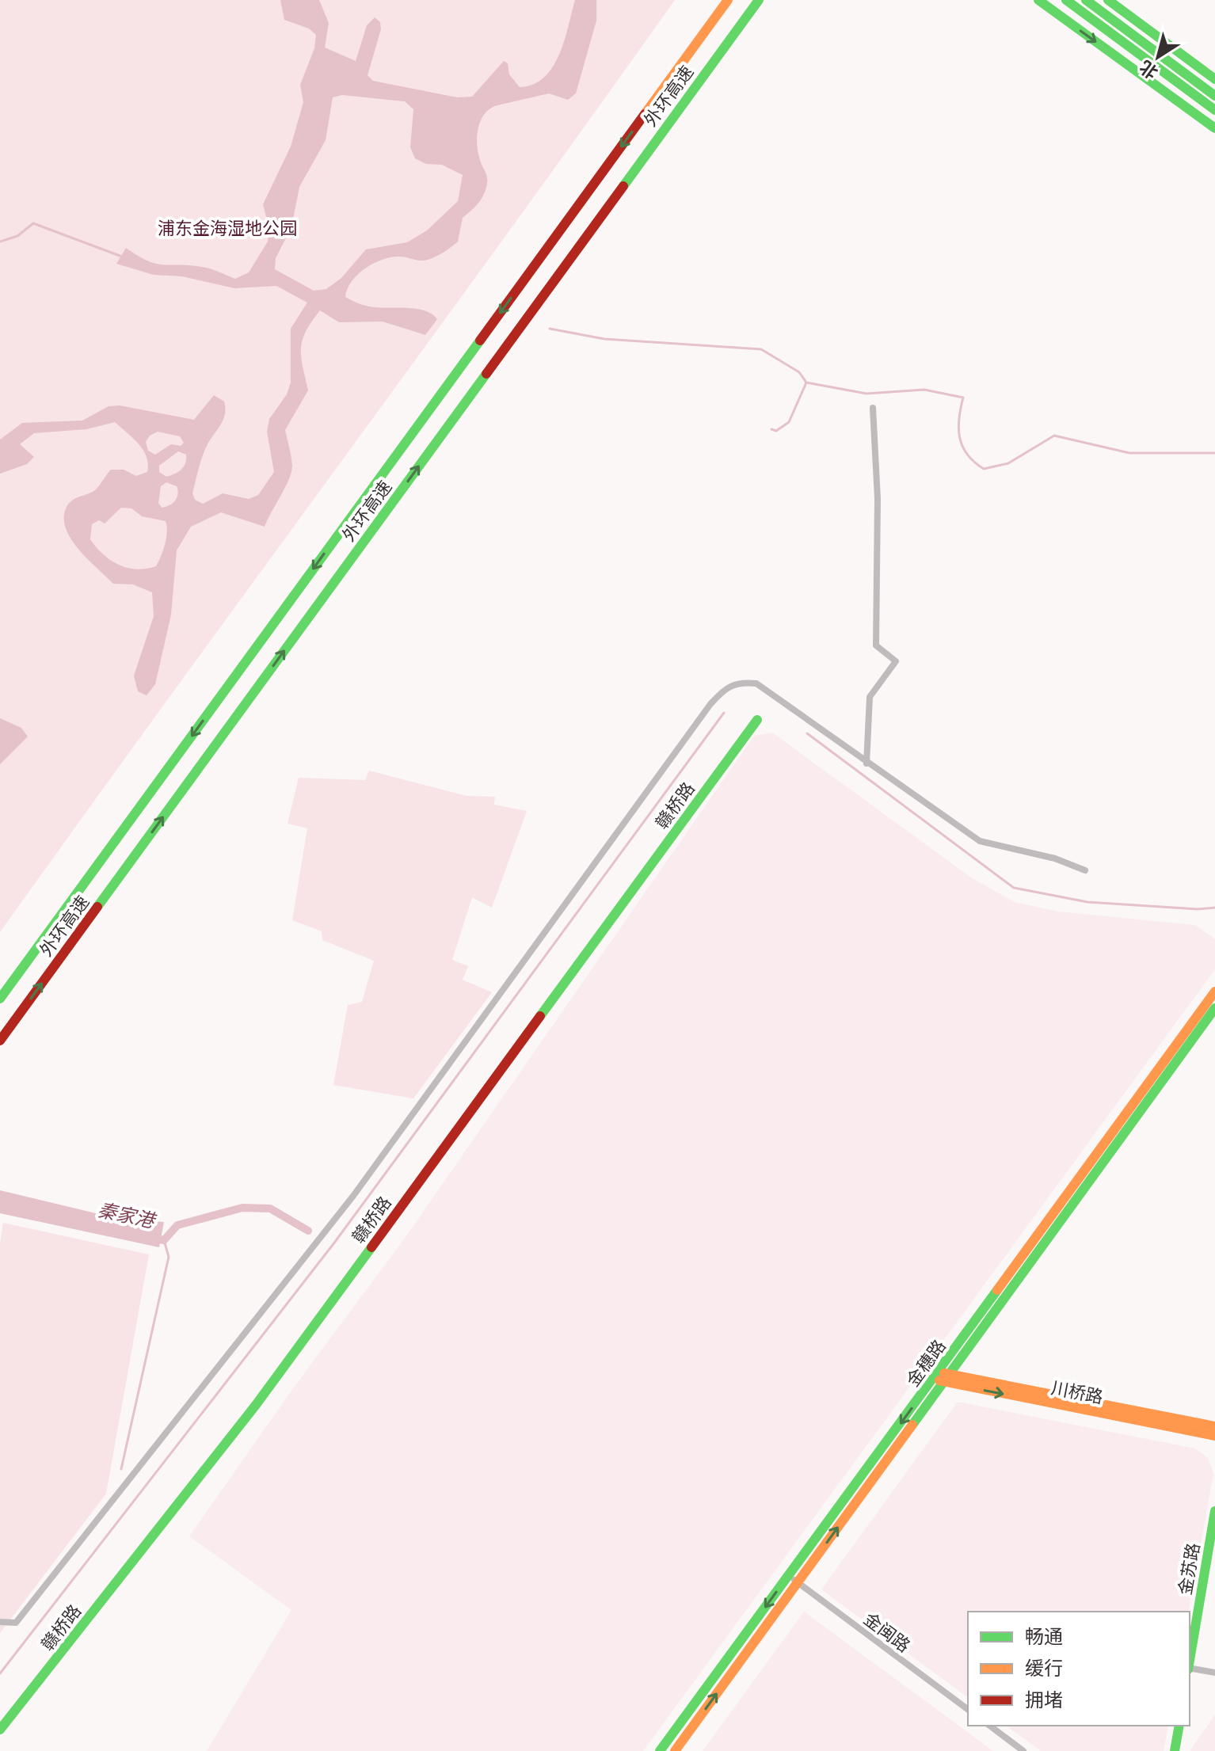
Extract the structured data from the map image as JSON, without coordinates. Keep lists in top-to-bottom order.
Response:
{
  "streets": {
    "main road": [
      "外环高速",
      "赣桥路",
      "金穗路",
      "川桥路",
      "金苏路"
    ],
    "street": ["金闽路"]
  },
  "crossings": [
    ["金穗路", "川桥路"],
    ["金穗路", "金闽路"]
  ],
  "water": ["秦家港"],
  "parks": ["浦东金海湿地公园"],
  "legend": ["畅通", "缓行", "拥堵"],
  "north": "bottom left"
}
